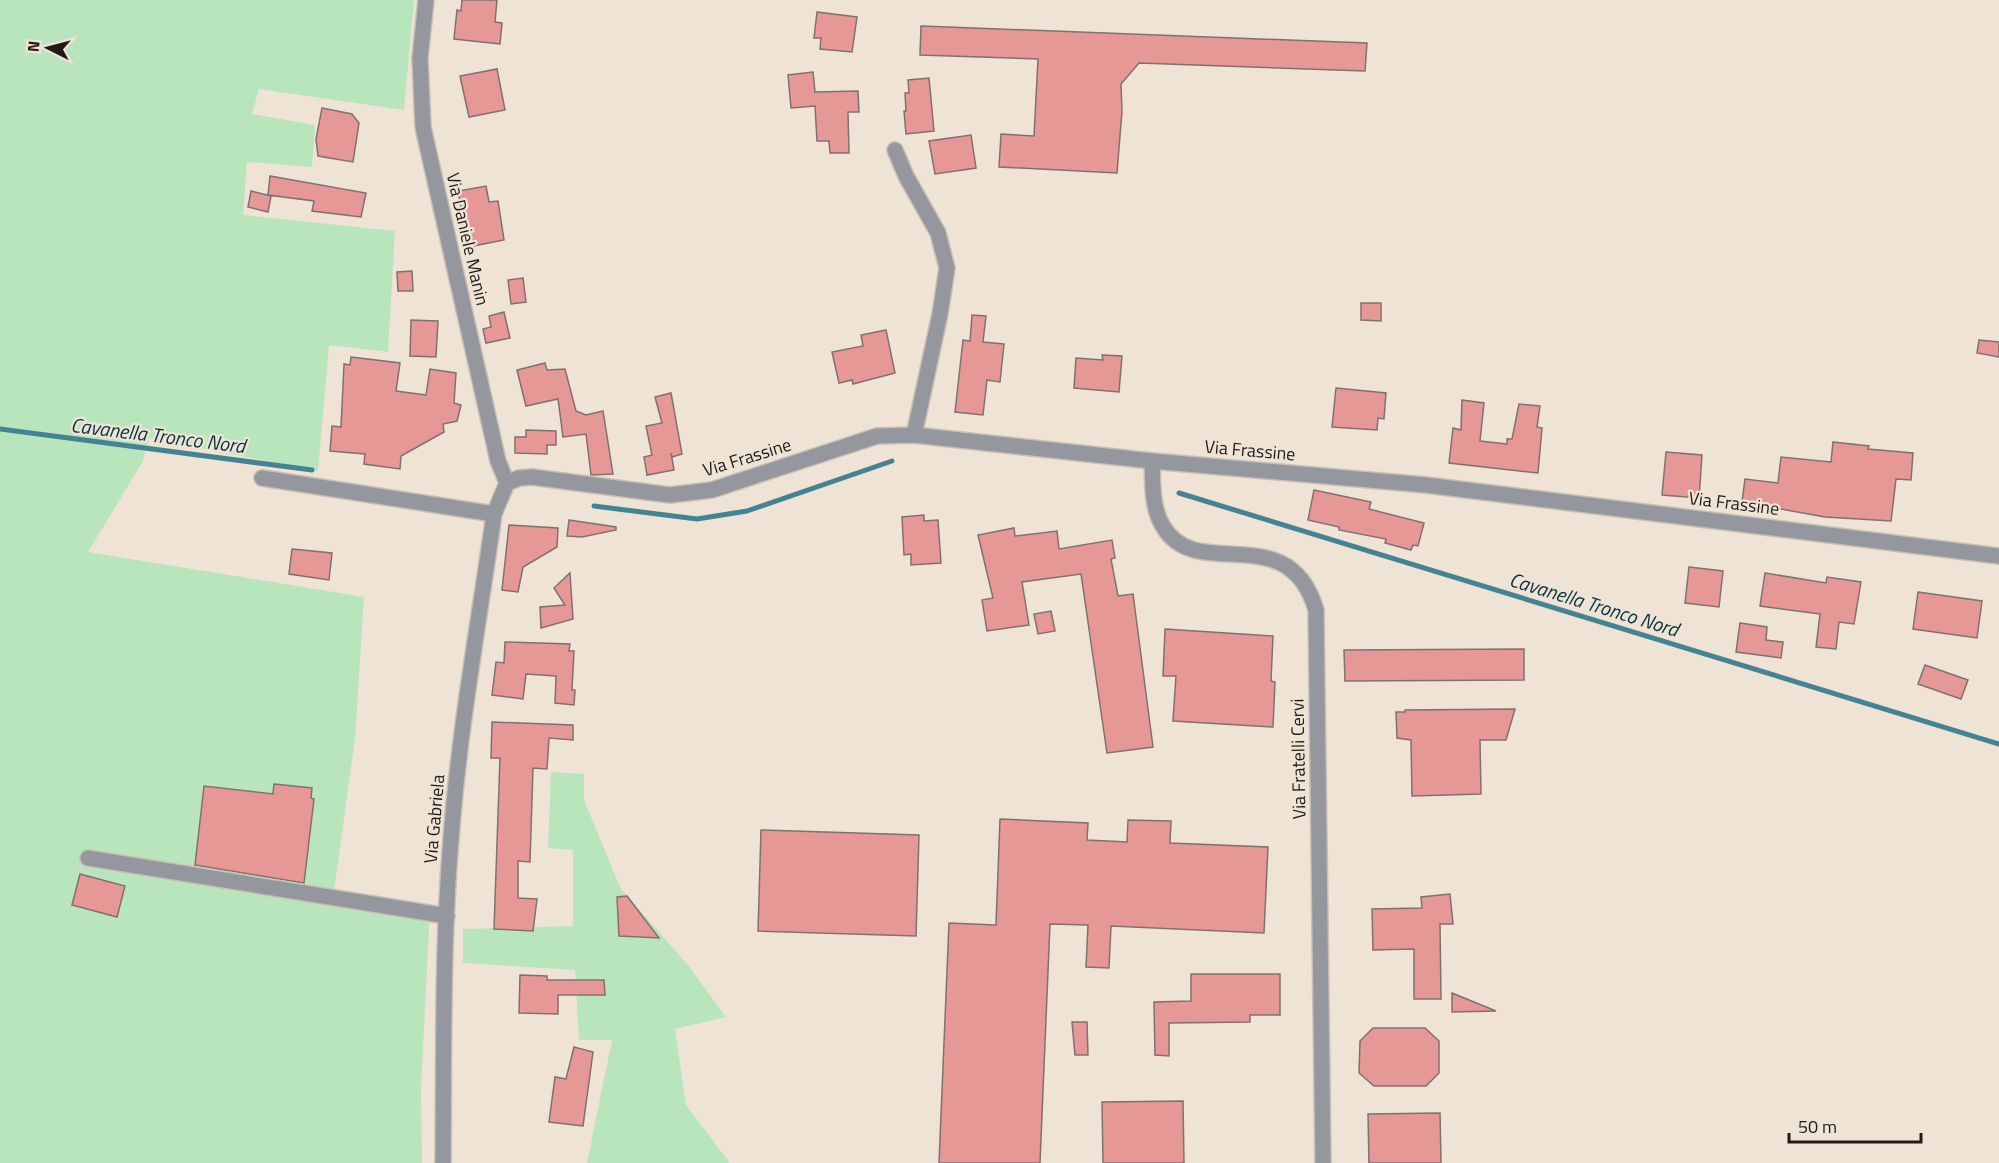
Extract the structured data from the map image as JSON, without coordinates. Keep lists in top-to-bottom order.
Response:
{
  "streets": {
    "street": [
      "Via Daniele Manin",
      "Via Frassine",
      "Via Fratelli Cervi",
      "Via Gabriela"
    ]
  },
  "crossings": [
    ["Via Daniele Manin", "Via Frassine"],
    ["Via Daniele Manin", "Via Gabriela"],
    ["Via Frassine", "Via Fratelli Cervi"],
    ["Via Frassine", "Via Gabriela"]
  ],
  "water": ["Cavanella Tronco Nord"],
  "scale_bar": "50 m",
  "north": "left"
}
